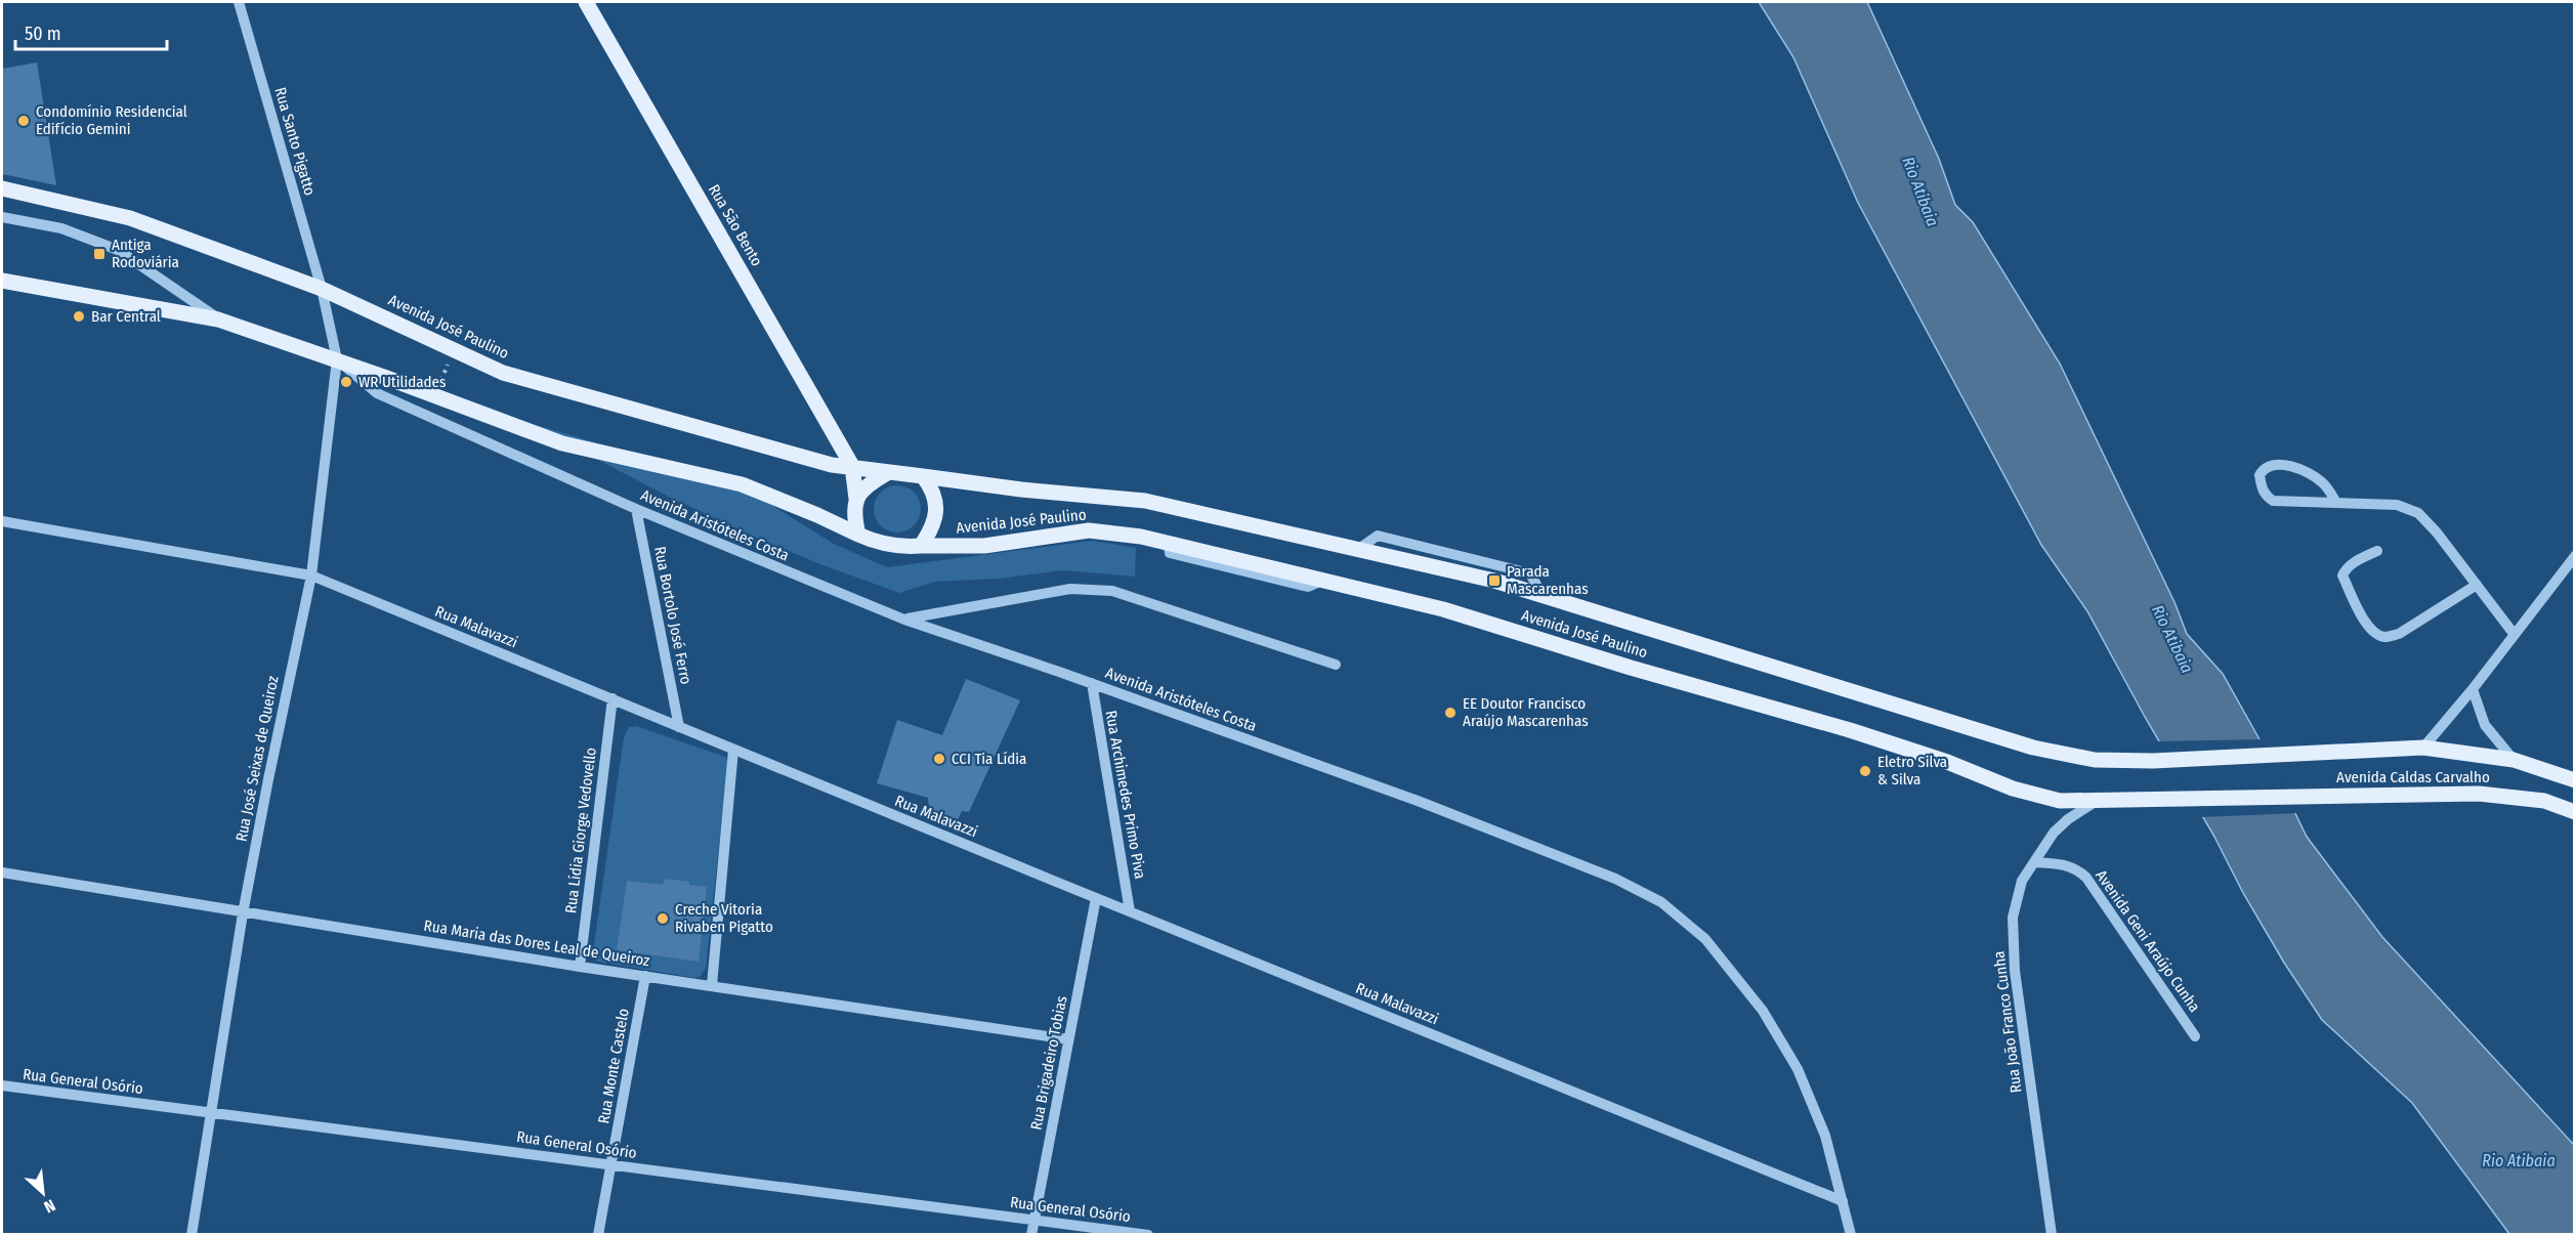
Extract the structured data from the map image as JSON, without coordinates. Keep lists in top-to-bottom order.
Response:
{
  "streets": {
    "main road": ["Rua São Bento", "Avenida José Paulino", "Avenida Caldas Carvalho"],
    "street": [
      "Rua Santo Pigatto",
      "Avenida Aristóteles Costa",
      "Rua Bortolo José Ferro",
      "Rua Malavazzi",
      "Rua José Seixas de Queiroz",
      "Rua Archimedes Primo Piva",
      "Rua Lídia Giorge Vedovello",
      "Avenida Geni Araújo Cunha",
      "Rua Maria das Dores Leal de Queiroz",
      "Rua João Franco Cunha",
      "Rua Brigadeiro Tobias",
      "Rua Monte Castelo",
      "Rua General Osório"
    ]
  },
  "crossings": [
    ["Rua Santo Pigatto", "Avenida José Paulino"],
    ["Rua Santo Pigatto", "Rua José Seixas de Queiroz"],
    ["Rua São Bento", "Avenida José Paulino"],
    ["Avenida José Paulino", "Rua José Seixas de Queiroz"],
    ["Avenida José Paulino", "Avenida Caldas Carvalho"],
    ["Avenida José Paulino", "Rua João Franco Cunha"],
    ["Avenida Aristóteles Costa", "Rua Bortolo José Ferro"],
    ["Avenida Aristóteles Costa", "Rua Malavazzi"],
    ["Avenida Aristóteles Costa", "Rua José Seixas de Queiroz"],
    ["Avenida Aristóteles Costa", "Rua Archimedes Primo Piva"],
    ["Rua Bortolo José Ferro", "Rua Malavazzi"],
    ["Rua Malavazzi", "Rua José Seixas de Queiroz"],
    ["Rua Malavazzi", "Rua Archimedes Primo Piva"],
    ["Rua Malavazzi", "Rua Lídia Giorge Vedovello"],
    ["Rua Malavazzi", "Rua Brigadeiro Tobias"],
    ["Rua José Seixas de Queiroz", "Rua Maria das Dores Leal de Queiroz"],
    ["Rua José Seixas de Queiroz", "Rua General Osório"],
    ["Rua Lídia Giorge Vedovello", "Rua Maria das Dores Leal de Queiroz"],
    ["Avenida Geni Araújo Cunha", "Rua João Franco Cunha"],
    ["Rua Maria das Dores Leal de Queiroz", "Rua Brigadeiro Tobias"],
    ["Rua Maria das Dores Leal de Queiroz", "Rua Monte Castelo"],
    ["Rua Brigadeiro Tobias", "Rua General Osório"],
    ["Rua Monte Castelo", "Rua General Osório"]
  ],
  "water": ["Rio Atibaia"],
  "places": {
    "other": [
      "Condomínio Residencial Edifício Gemini",
      "Bar Central",
      "WR Utilidades",
      "EE Doutor Francisco Araújo Mascarenhas",
      "CCI Tia Lídia",
      "Eletro Silva & Silva",
      "Creche Vitoria Rivaben Pigatto"
    ],
    "transit": ["Antiga Rodoviária", "Parada Mascarenhas"]
  },
  "scale_bar": "50 m",
  "north": "bottom right"
}
